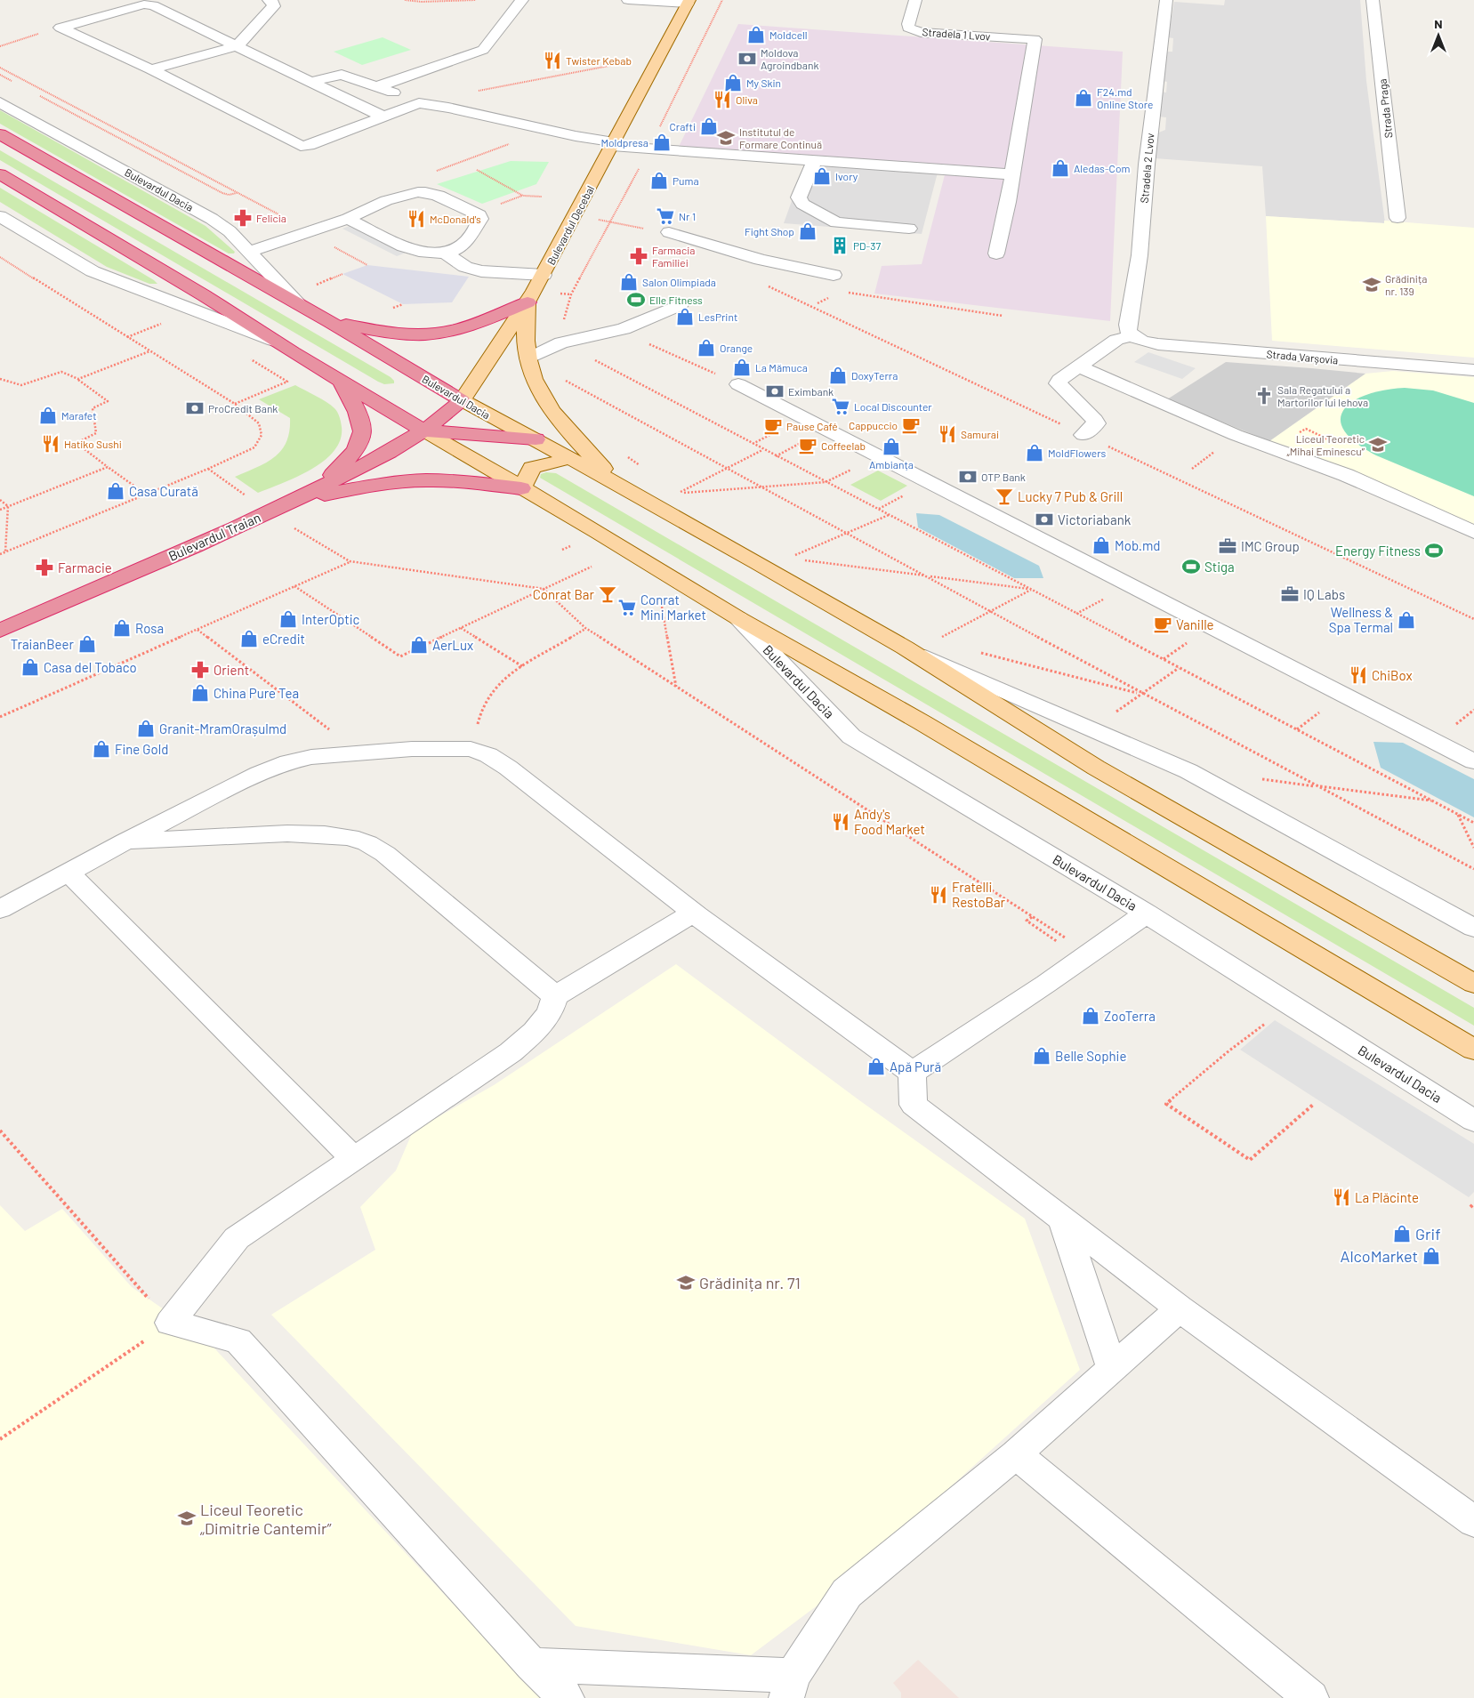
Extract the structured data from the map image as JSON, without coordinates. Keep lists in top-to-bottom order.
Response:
{
  "streets": {
    "highway": ["Bulevardul Dacia", "Bulevardul Decebal", "Bulevardul Traian"],
    "street": [
      "Stradela 1 Lvov",
      "Strada Praga",
      "Stradela 2 Lvov",
      "Strada Varșovia"
    ]
  },
  "crossings": [
    ["Stradela 2 Lvov", "Strada Varșovia"],
    ["Bulevardul Dacia", "Bulevardul Decebal"],
    ["Bulevardul Dacia", "Bulevardul Traian"],
    ["Bulevardul Decebal", "Bulevardul Traian"]
  ],
  "places": {
    "shop": [
      "Moldcell",
      "My Skin",
      "F24.md Online Store",
      "Crafti",
      "Moldpresa",
      "Aledas-Com",
      "Ivory",
      "Puma",
      "Fight Shop",
      "Salon Olimpiada",
      "LesPrint",
      "Orange",
      "La Mămuca",
      "DoxyTerra",
      "Marafet",
      "Ambianța",
      "MoldFlowers",
      "Casa Curată",
      "Mob.md",
      "InterOptic",
      "Wellness & Spa Termal",
      "Rosa",
      "eCredit",
      "TraianBeer",
      "AerLux",
      "Casa del Tobaco",
      "China Pure Tea",
      "Granit-MramOrașulmd",
      "Fine Gold",
      "ZooTerra",
      "Belle Sophie",
      "Apă Pură",
      "Grif",
      "AlcoMarket"
    ],
    "bank": [
      "Moldova Agroindbank",
      "Eximbank",
      "ProCredit Bank",
      "OTP Bank",
      "Victoriabank"
    ],
    "restaurant": [
      "Twister Kebab",
      "Oliva",
      "McDonald's",
      "Samurai",
      "Hatiko Sushi",
      "ChiBox",
      "Andy's Food Market",
      "Fratelli RestoBar",
      "La Plăcinte"
    ],
    "school or university": [
      "Institutul de Formare Continuă",
      "Grădinița nr. 139",
      "Liceul Teoretic „Mihai Eminescu”",
      "Grădinița nr. 71",
      "Liceul Teoretic „Dimitrie Cantemir”"
    ],
    "supermarket": ["Nr 1", "Local Discounter", "Conrat Mini Market"],
    "pharmacy": [
      "Felicia",
      "Farmacia Familiei",
      "Farmacie",
      "Orient"
    ],
    "building": ["PD-37"],
    "sports": ["Elle Fitness", "Energy Fitness", "Stiga"],
    "church": ["Sala Regatului a Martorilor lui Iehova"],
    "cafe": [
      "Cappuccio",
      "Pause Café",
      "Coffeelab",
      "Vanille"
    ],
    "bar": ["Lucky 7 Pub & Grill", "Conrat Bar"],
    "office": ["IMC Group", "IQ Labs"]
  },
  "north": "top"
}
